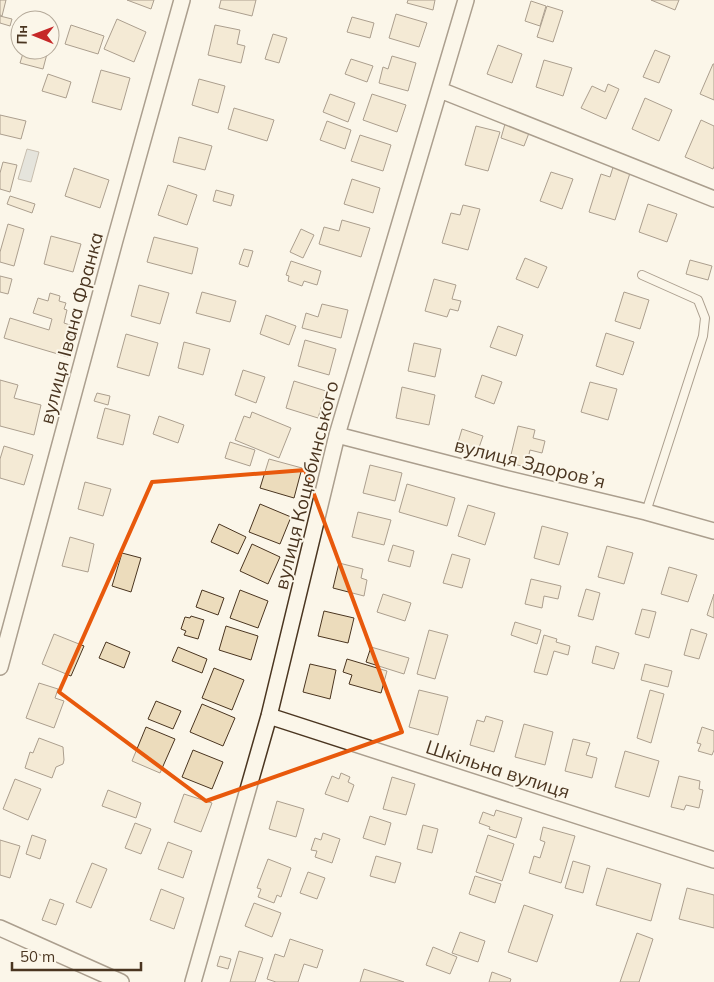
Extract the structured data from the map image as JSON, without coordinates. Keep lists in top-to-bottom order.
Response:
{
  "streets": {
    "street": [
      "вулиця Івана Франка",
      "вулиця Здоровʼя",
      "вулиця Коцюбинського",
      "Шкільна вулиця"
    ]
  },
  "crossings": [
    ["вулиця Здоровʼя", "вулиця Коцюбинського"],
    ["вулиця Коцюбинського", "Шкільна вулиця"]
  ],
  "scale_bar": "50 m",
  "north": "left"
}
